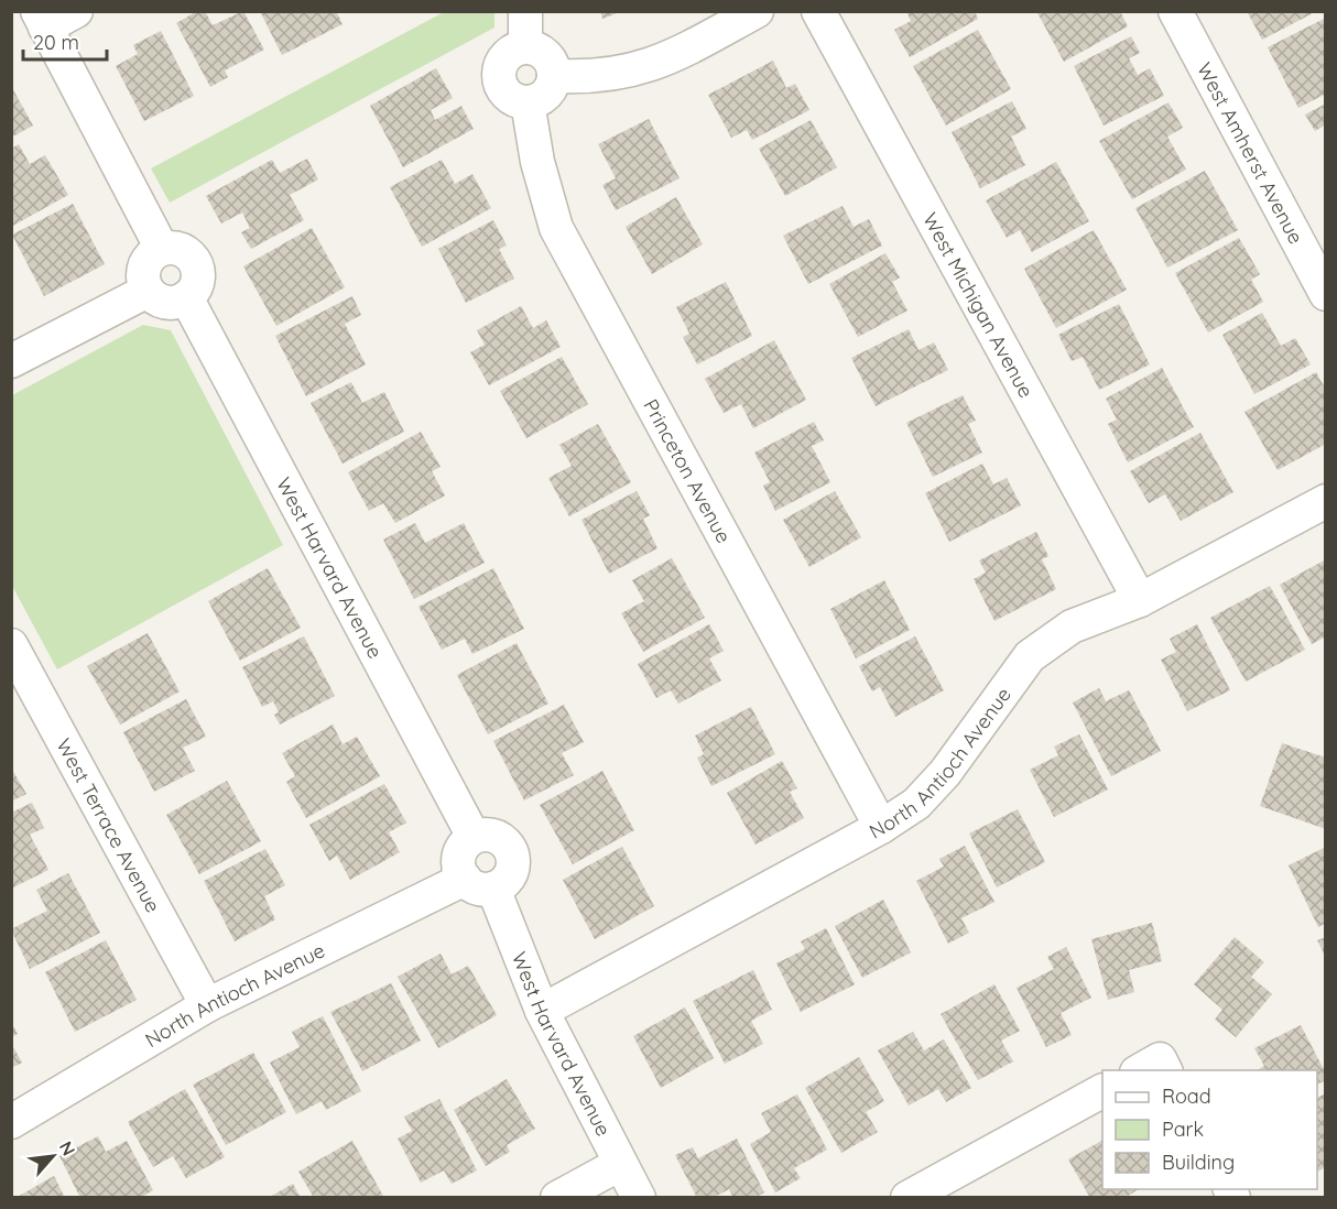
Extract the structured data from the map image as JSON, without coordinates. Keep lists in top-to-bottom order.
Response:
{
  "streets": {
    "street": [
      "West Amherst Avenue",
      "West Michigan Avenue",
      "Princeton Avenue",
      "West Harvard Avenue",
      "North Antioch Avenue",
      "West Terrace Avenue"
    ]
  },
  "crossings": [
    ["West Michigan Avenue", "North Antioch Avenue"],
    ["Princeton Avenue", "North Antioch Avenue"],
    ["West Harvard Avenue", "North Antioch Avenue"],
    ["North Antioch Avenue", "West Terrace Avenue"]
  ],
  "legend": ["Road", "Park", "Building"],
  "scale_bar": "20 m",
  "north": "top right"
}
